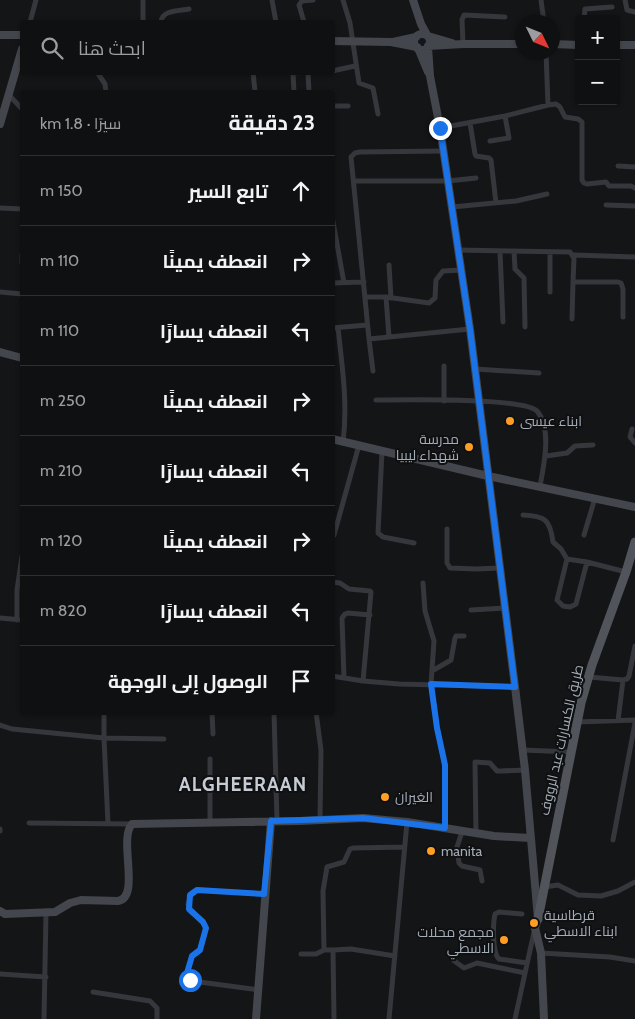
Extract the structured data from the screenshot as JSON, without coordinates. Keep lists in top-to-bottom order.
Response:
{
  "streets": {
    "main road": ["طريق الكسارات عبد الرووف"]
  },
  "districts": ["ALGHEERAAN"],
  "places": [
    "ابناء عيسى",
    "مدرسة شهداء ليبيا",
    "الغيران",
    "manita",
    "قرطاسية ابناء الاسطي",
    "مجمع محلات الاسطي"
  ],
  "north": "bottom right",
  "page": {
    "map_buttons": ["+", "−"],
    "search": "ابحث هنا",
    "heading": ["23 دقيقة", "سيرًا · 1.8 km"],
    "list": [
      ["تابع السير", "150 m"],
      ["انعطف يمينًا", "110 m"],
      ["انعطف يسارًا", "110 m"],
      ["انعطف يمينًا", "250 m"],
      ["انعطف يسارًا", "210 m"],
      ["انعطف يمينًا", "120 m"],
      ["انعطف يسارًا", "820 m"],
      "الوصول إلى الوجهة"
    ]
  }
}
